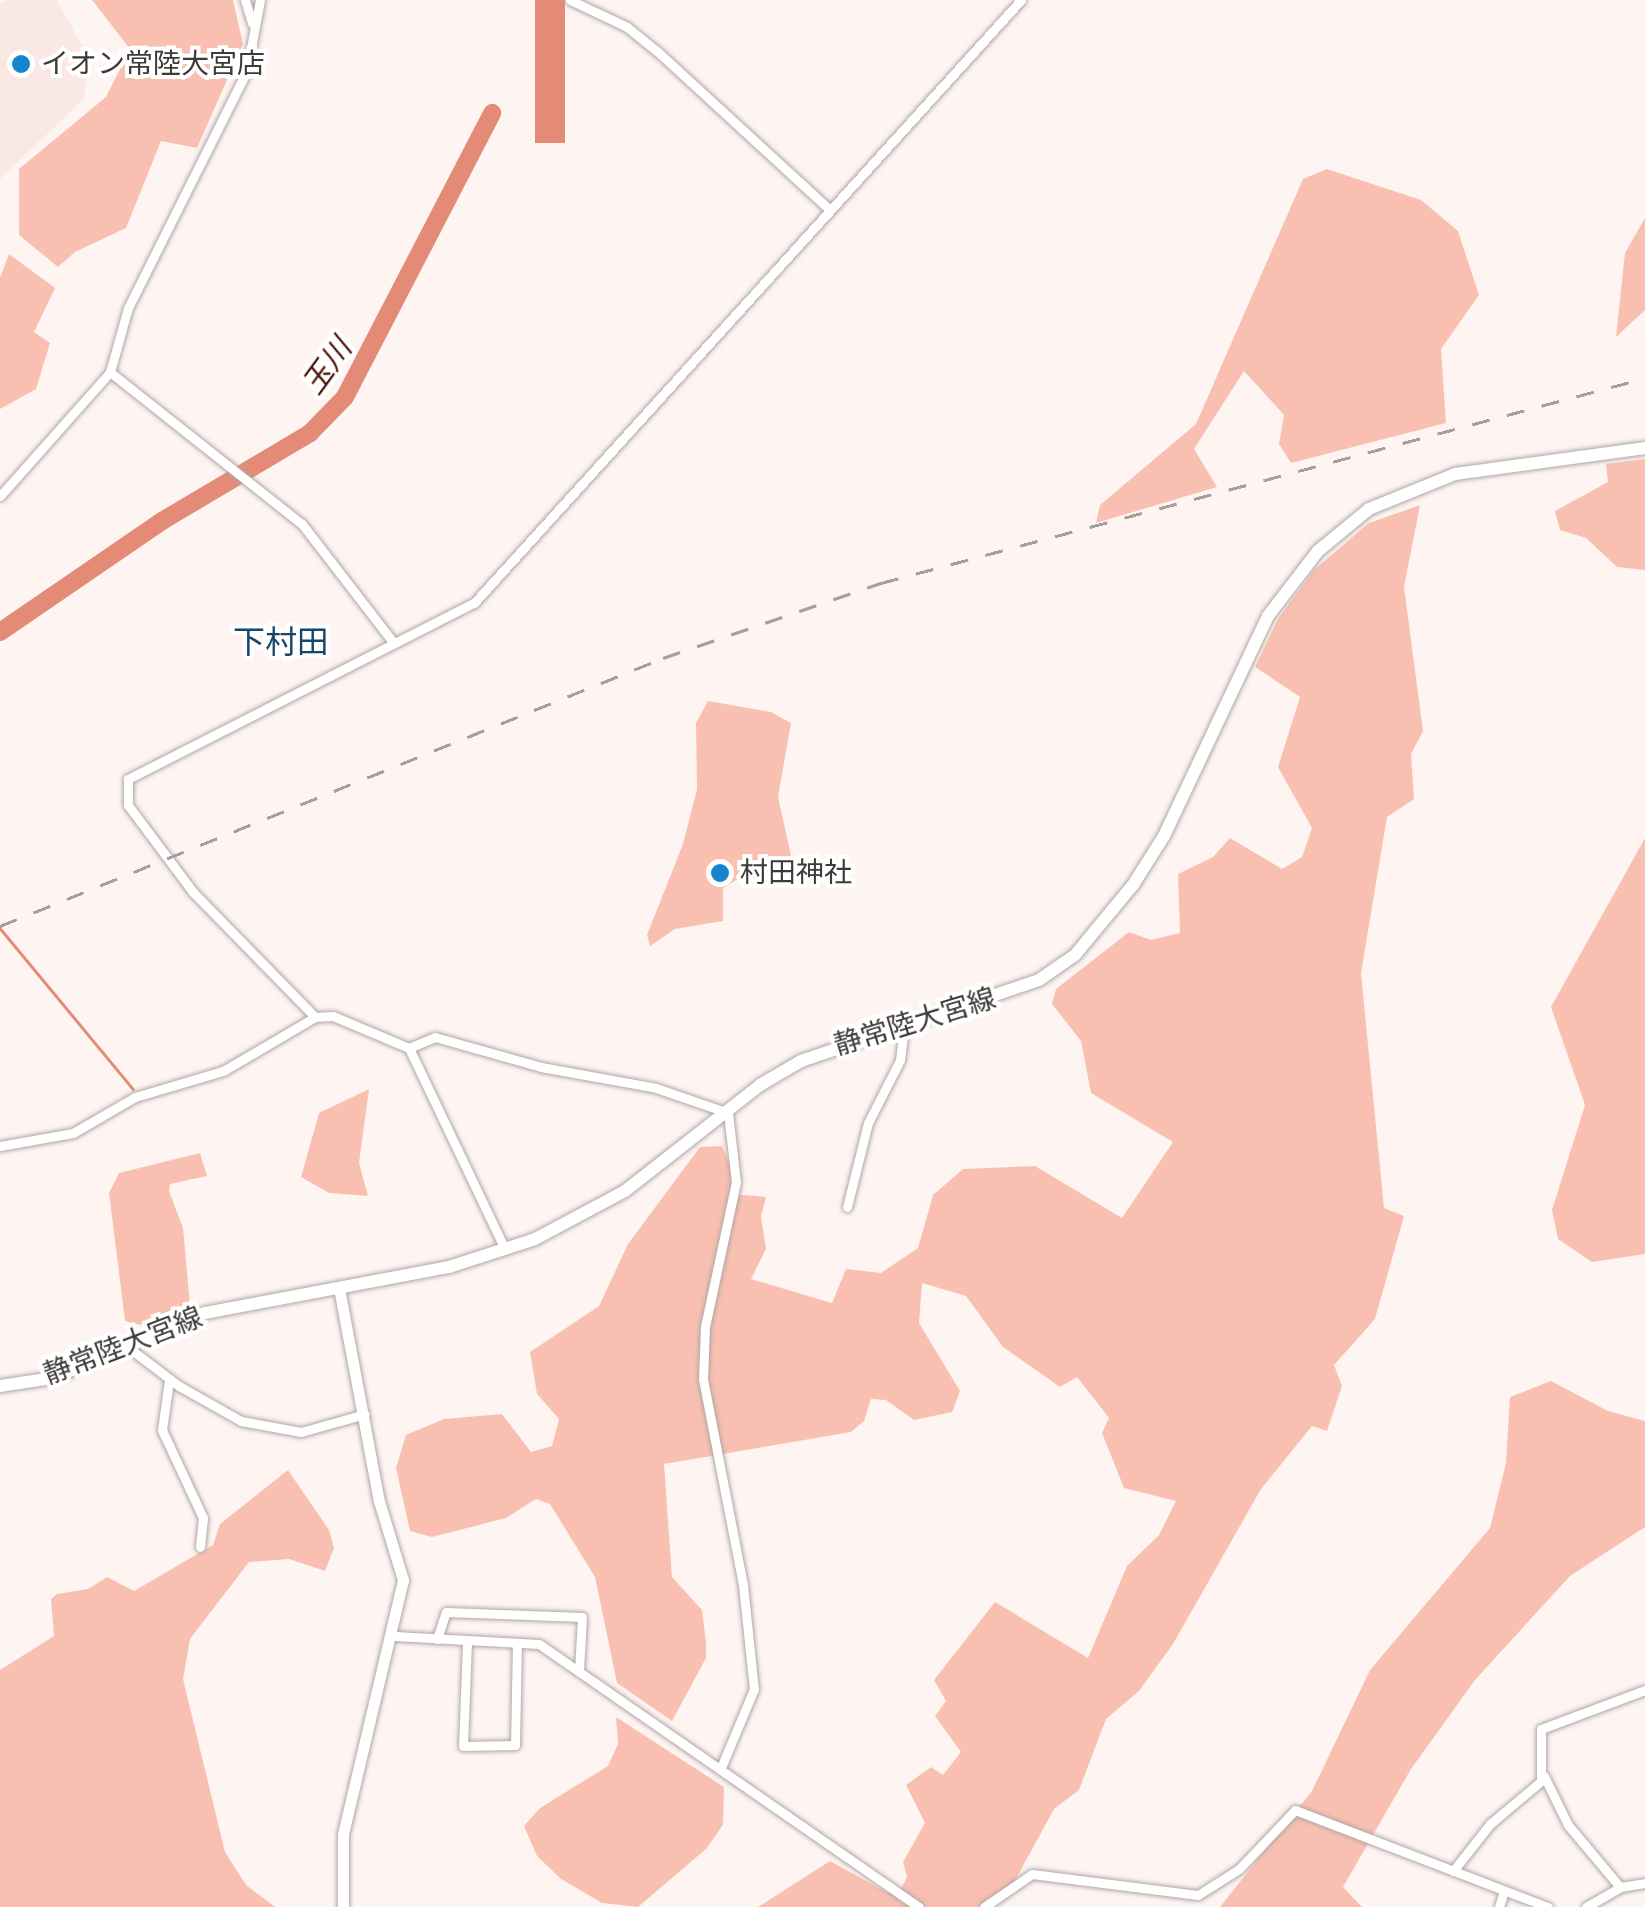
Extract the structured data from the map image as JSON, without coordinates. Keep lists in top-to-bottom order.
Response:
{
  "streets": {
    "main road": ["静常陸大宮線"]
  },
  "districts": ["下村田"],
  "water": ["玉川"],
  "places": ["イオン常陸大宮店", "村田神社"]
}
